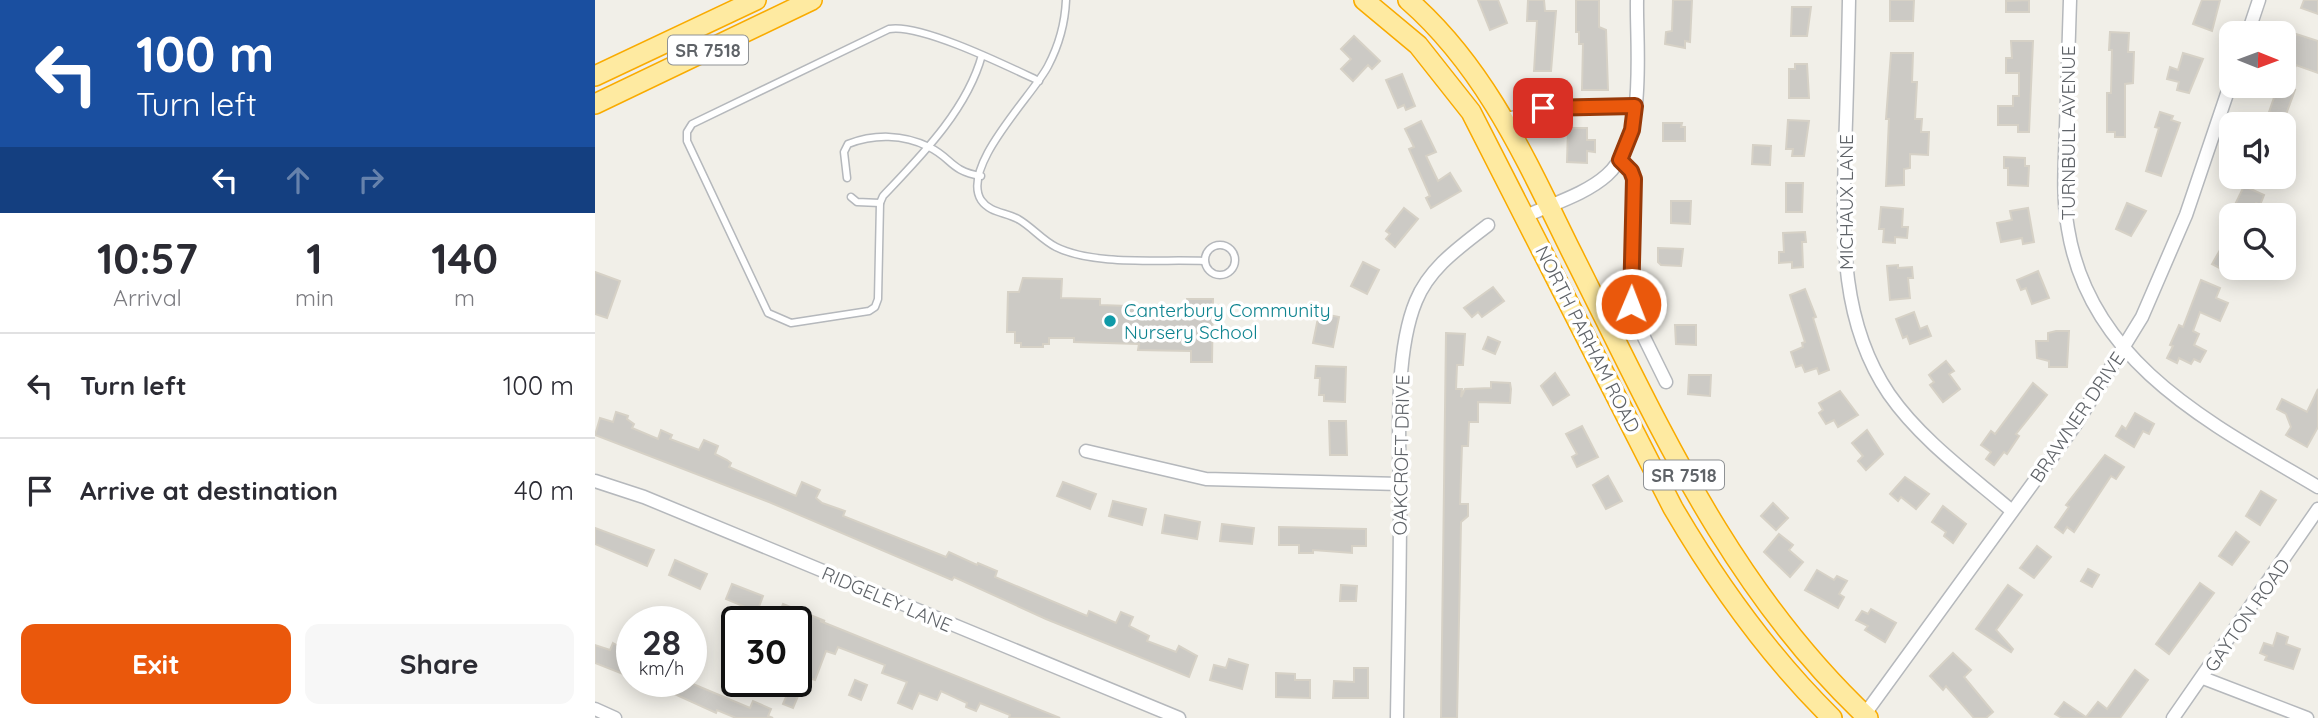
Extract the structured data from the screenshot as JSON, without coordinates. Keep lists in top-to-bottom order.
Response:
{
  "streets": {
    "highway": ["SR 7518", "NORTH PARHAM ROAD"],
    "street": [
      "TURNBULL AVENUE",
      "MICHAUX LANE",
      "BRAWNER DRIVE",
      "OAKCROFT DRIVE",
      "RIDGELEY LANE",
      "GAYTON ROAD"
    ]
  },
  "crossings": [
    ["TURNBULL AVENUE", "BRAWNER DRIVE"],
    ["MICHAUX LANE", "BRAWNER DRIVE"],
    ["NORTH PARHAM ROAD", "BRAWNER DRIVE"]
  ],
  "places": ["Canterbury Community Nursery School"],
  "north": "right",
  "page": {
    "turn": ["100 m", "Turn left"],
    "eta": [
      "10:57",
      "Arrival",
      "1",
      "min",
      "140",
      "m"
    ],
    "list": [
      {
        "name": "Turn left",
        "value": "100 m"
      },
      {
        "name": "Arrive at destination",
        "value": "40 m"
      }
    ],
    "speed": "28 km/h",
    "limit": "30",
    "buttons": ["Exit", "Share"]
  }
}
